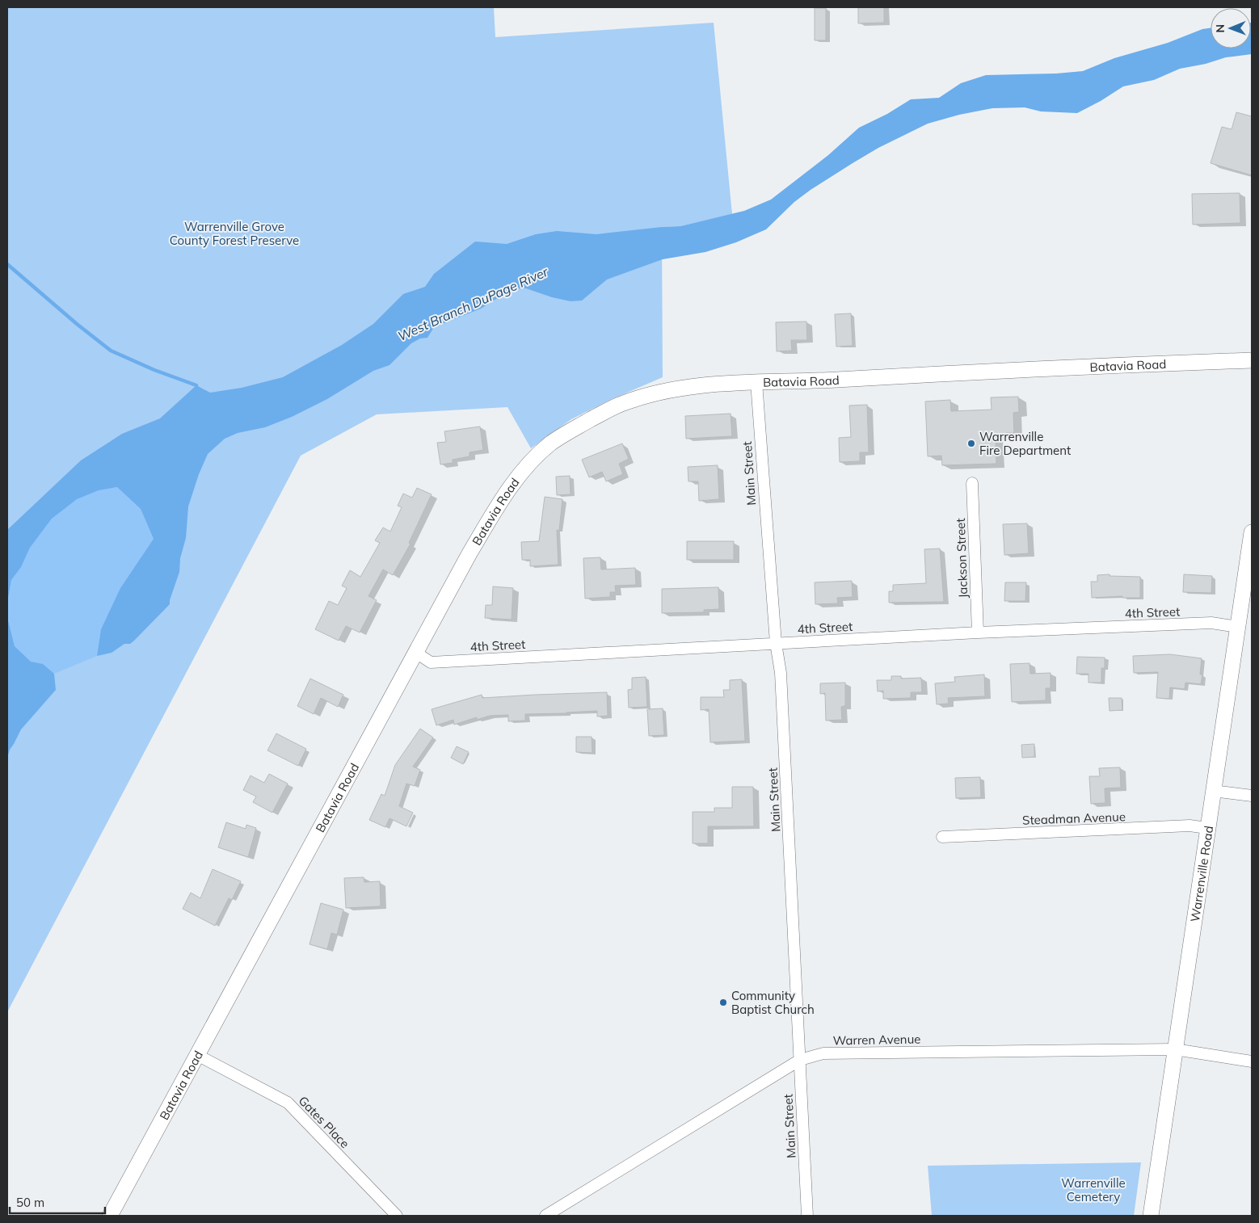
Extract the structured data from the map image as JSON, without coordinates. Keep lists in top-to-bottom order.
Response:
{
  "streets": {
    "main road": ["Batavia Road", "Warrenville Road"],
    "street": [
      "Main Street",
      "Jackson Street",
      "4th Street",
      "Steadman Avenue",
      "Warren Avenue",
      "Gates Place"
    ]
  },
  "crossings": [
    ["Batavia Road", "Main Street"],
    ["Batavia Road", "4th Street"],
    ["Batavia Road", "Gates Place"],
    ["Main Street", "4th Street"],
    ["Main Street", "Warren Avenue"],
    ["Jackson Street", "4th Street"],
    ["4th Street", "Warrenville Road"],
    ["Steadman Avenue", "Warrenville Road"],
    ["Warrenville Road", "Warren Avenue"]
  ],
  "water": ["West Branch DuPage River"],
  "parks": ["Warrenville Grove County Forest Preserve", "Warrenville Cemetery"],
  "places": ["Warrenville Fire Department", "Community Baptist Church"],
  "scale_bar": "50 m",
  "north": "left"
}
